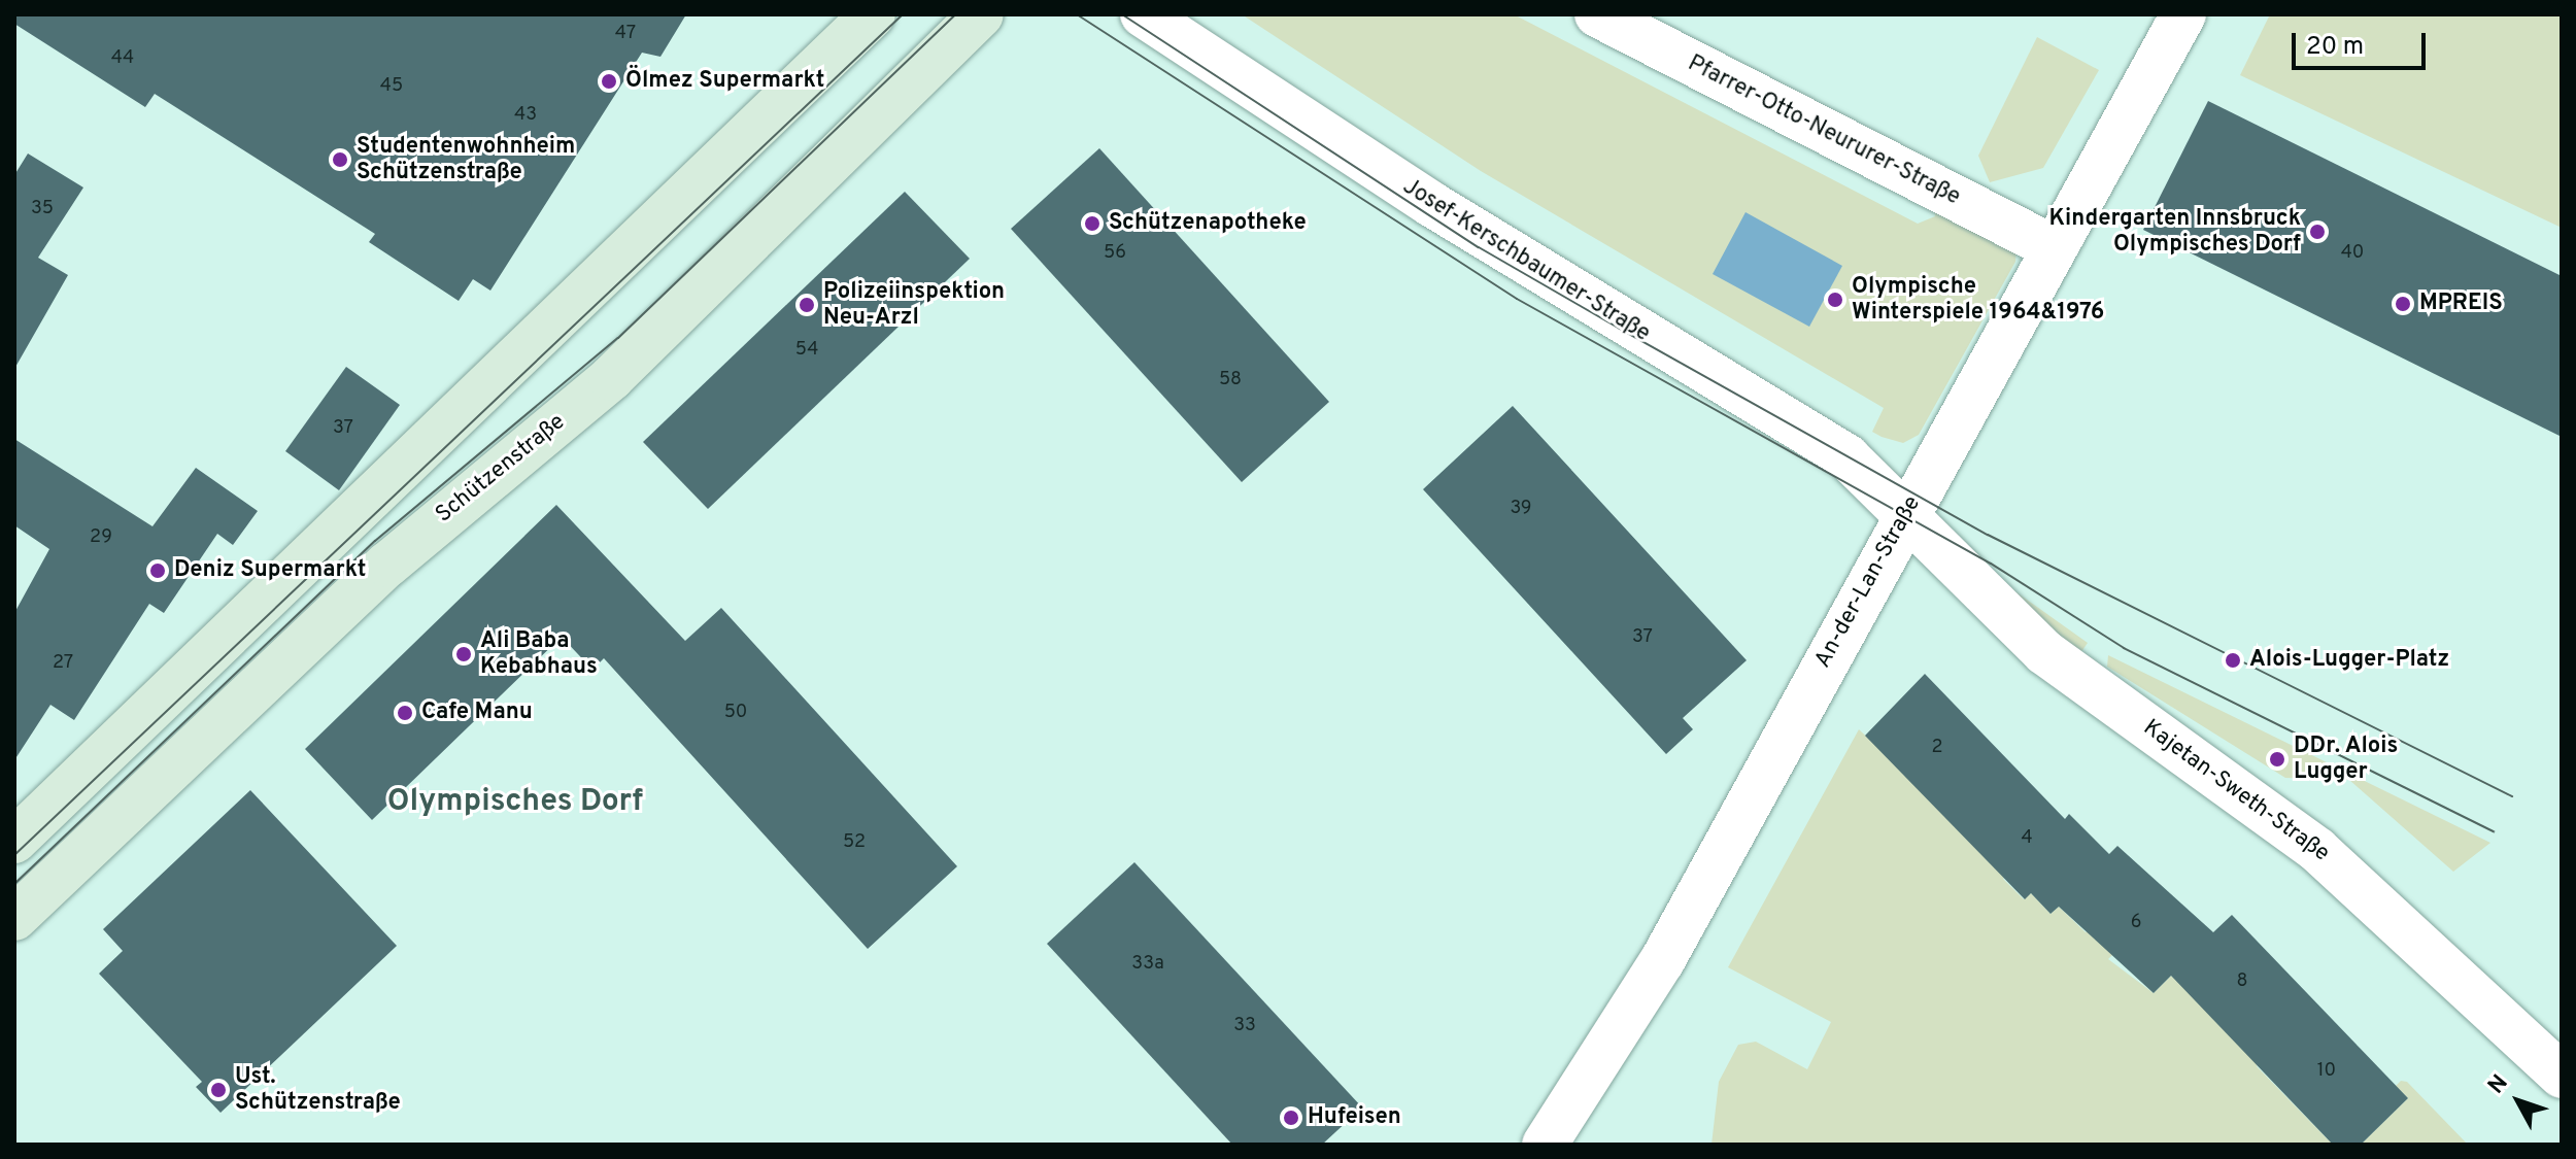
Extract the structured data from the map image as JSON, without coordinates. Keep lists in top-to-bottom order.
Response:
{
  "streets": {
    "street": [
      "Pfarrer-Otto-Neururer-Straße",
      "Josef-Kerschbaumer-Straße",
      "Schützenstraße",
      "An-der-Lan-Straße",
      "Kajetan-Sweth-Straße"
    ]
  },
  "crossings": [
    ["Pfarrer-Otto-Neururer-Straße", "An-der-Lan-Straße"],
    ["Josef-Kerschbaumer-Straße", "An-der-Lan-Straße"],
    ["Josef-Kerschbaumer-Straße", "Kajetan-Sweth-Straße"],
    ["An-der-Lan-Straße", "Kajetan-Sweth-Straße"]
  ],
  "districts": ["Olympisches Dorf"],
  "places": [
    "Ölmez Supermarkt",
    "Studentenwohnheim Schützenstraße",
    "Schützenapotheke",
    "Kindergarten Innsbruck Olympisches Dorf",
    "Olympische Winterspiele 1964&1976",
    "MPREIS",
    "Polizeiinspektion Neu-Arzl",
    "Deniz Supermarkt",
    "Ali Baba Kebabhaus",
    "Alois-Lugger-Platz",
    "Cafe Manu",
    "DDr. Alois Lugger",
    "Ust. Schützenstraße",
    "Hufeisen"
  ],
  "house_numbers": [
    "47",
    "44",
    "45",
    "43",
    "35",
    "56",
    "40",
    "54",
    "58",
    "37",
    "39",
    "29",
    "37",
    "27",
    "50",
    "2",
    "4",
    "52",
    "6",
    "33a",
    "8",
    "33",
    "10"
  ],
  "scale_bar": "20 m",
  "north": "top left"
}
